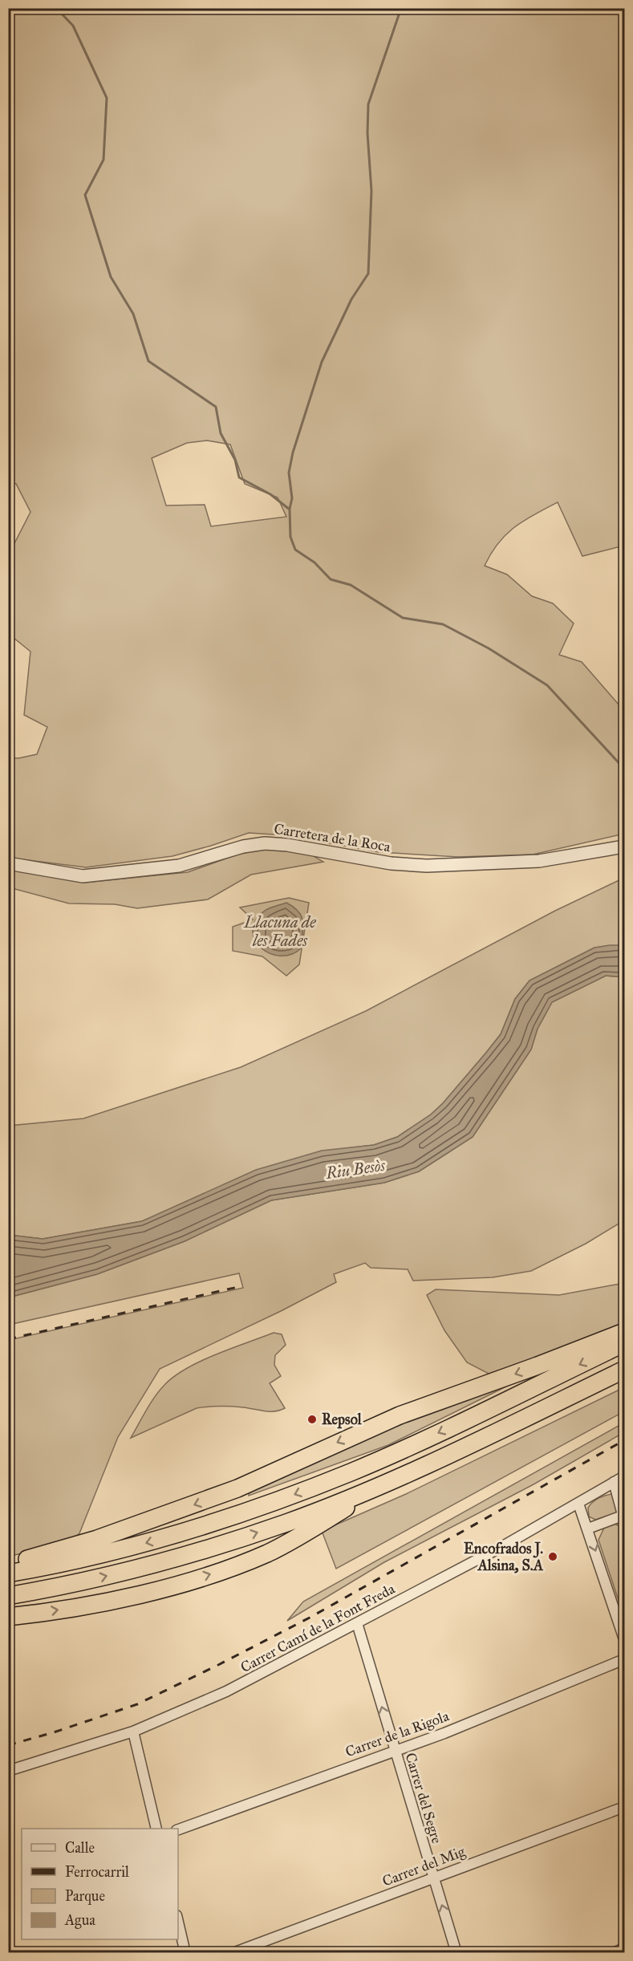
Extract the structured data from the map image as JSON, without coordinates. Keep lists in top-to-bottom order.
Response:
{
  "streets": {
    "street": [
      "Carretera de la Roca",
      "Carrer Camí de la Font Freda",
      "Carrer de la Rigola",
      "Carrer del Segre",
      "Carrer del Mig"
    ]
  },
  "crossings": [
    ["Carrer Camí de la Font Freda", "Carrer del Segre"],
    ["Carrer de la Rigola", "Carrer del Segre"],
    ["Carrer del Segre", "Carrer del Mig"]
  ],
  "one_way": ["Carrer del Segre"],
  "water": ["Llacuna de les Fades", "Riu Besòs"],
  "places": ["Repsol", "Encofrados J. Alsina, S.A"],
  "legend": [
    "Calle",
    "Ferrocarril",
    "Parque",
    "Agua"
  ]
}
